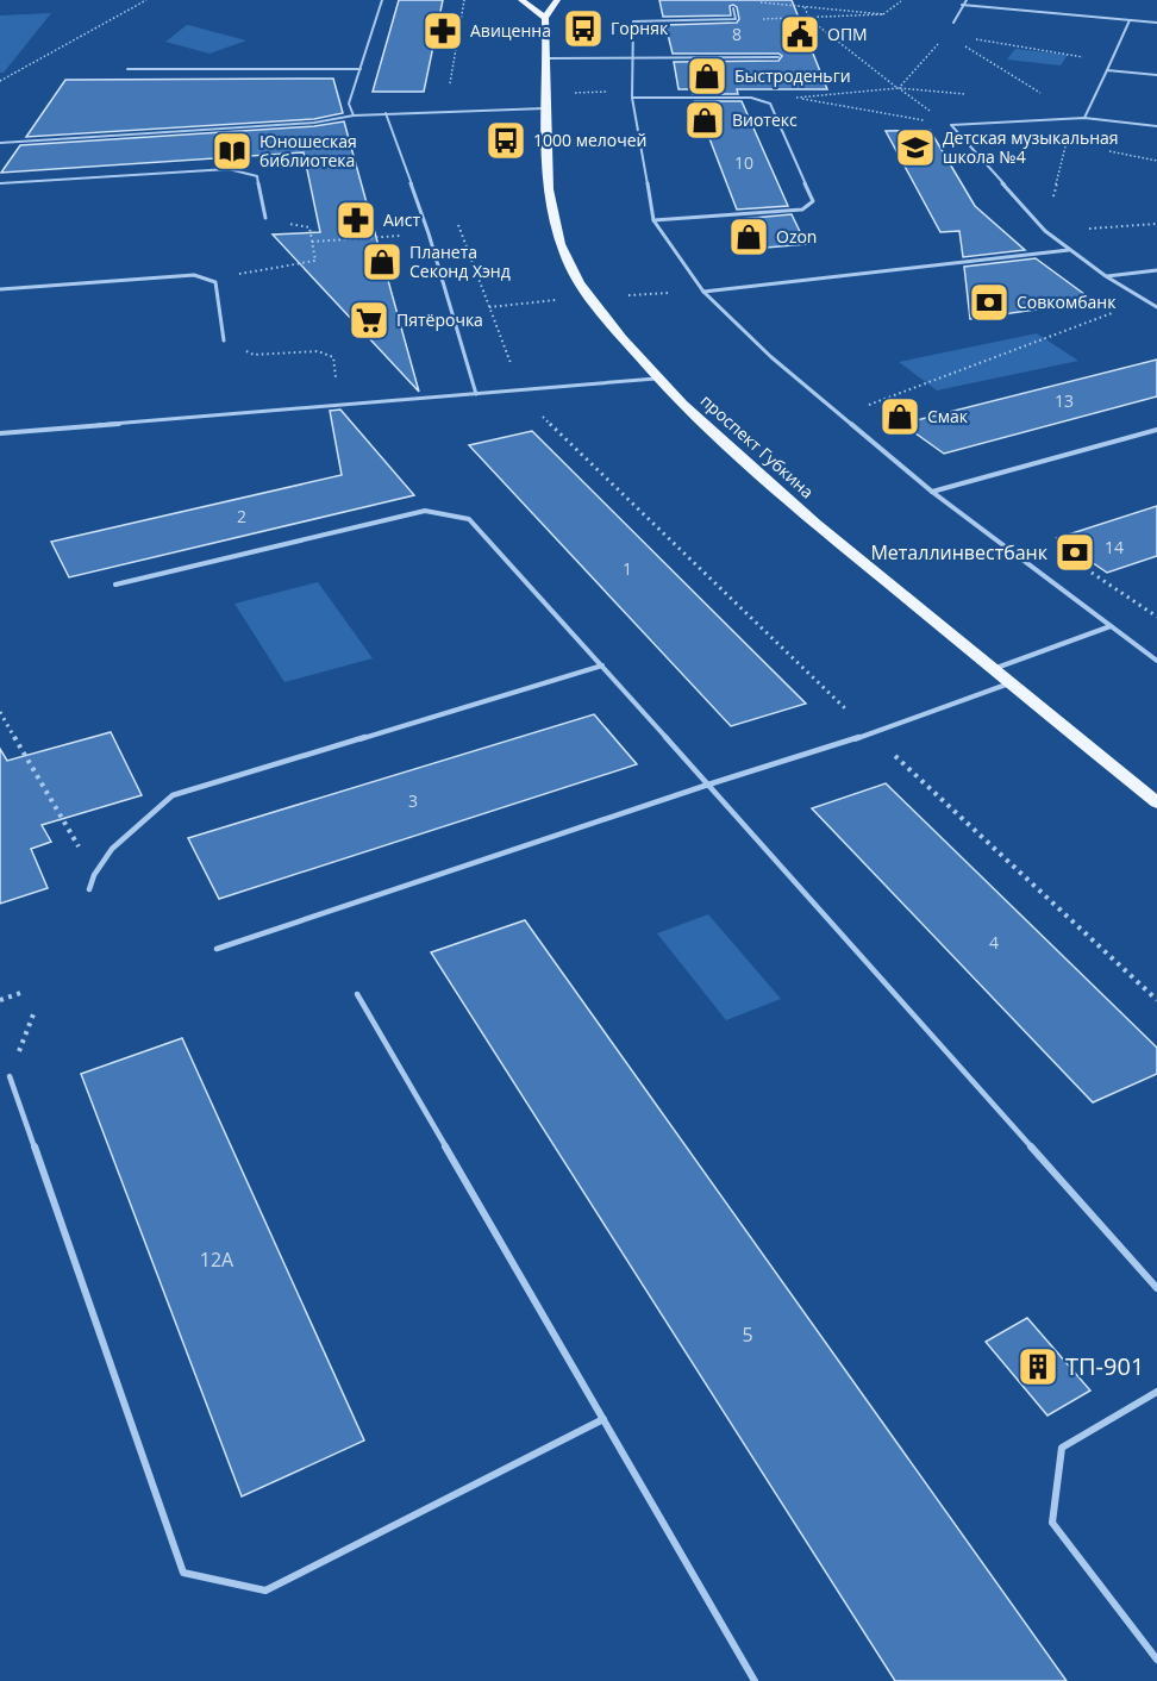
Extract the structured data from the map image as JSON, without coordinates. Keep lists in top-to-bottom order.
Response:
{
  "streets": {
    "main road": ["проспект Губкина"]
  },
  "places": {
    "bus stop": ["Горняк", "1000 мелочей"],
    "pharmacy": ["Авиценна", "Аист"],
    "public building": ["ОПМ"],
    "shop": [
      "Быстроденьги",
      "Виотекс",
      "Ozon",
      "Планета Секонд Хэнд",
      "Смак"
    ],
    "school or university": ["Детская музыкальная школа №4"],
    "library": ["Юношеская библиотека"],
    "bank": ["Совкомбанк", "Металлинвестбанк"],
    "supermarket": ["Пятёрочка"],
    "building": ["ТП-901"]
  },
  "house_numbers": [
    "8",
    "10",
    "13",
    "2",
    "14",
    "1",
    "3",
    "4",
    "12А",
    "5"
  ]
}
